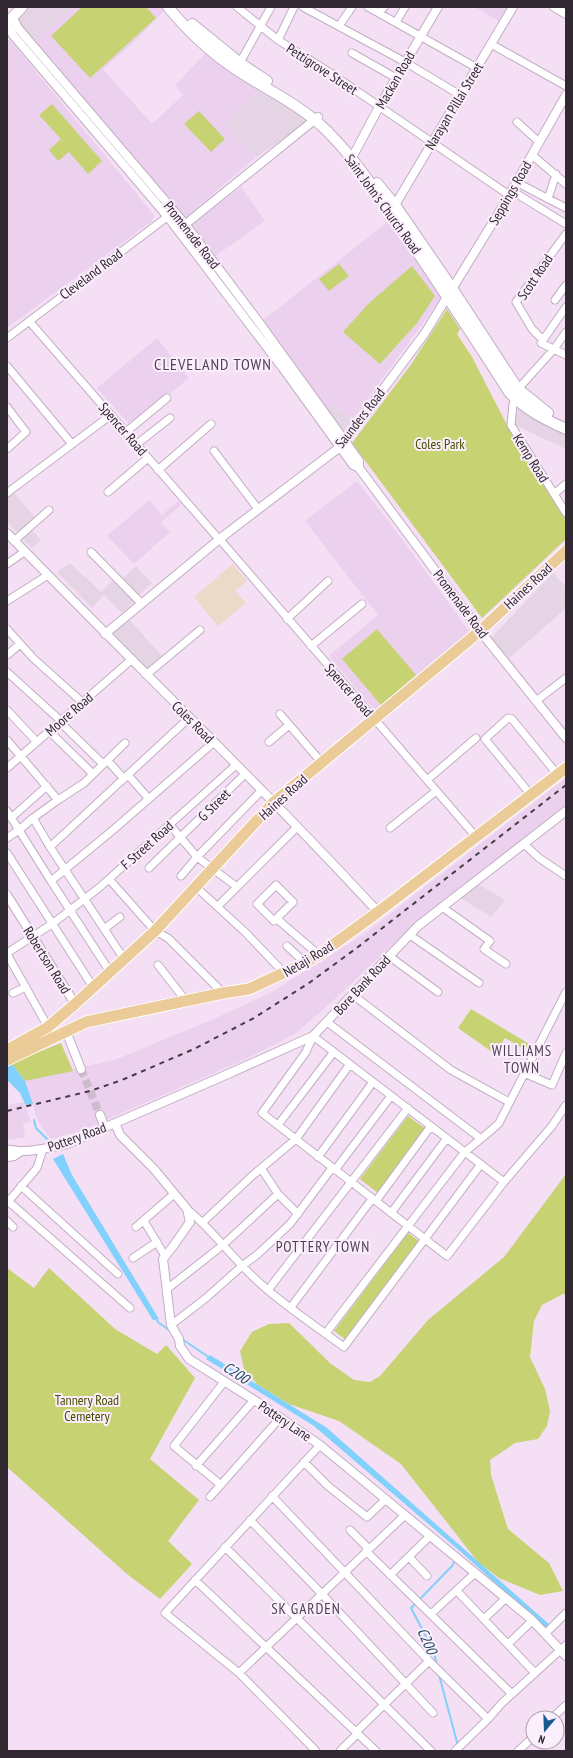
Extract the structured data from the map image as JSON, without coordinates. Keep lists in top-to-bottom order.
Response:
{
  "streets": {
    "main road": ["Saint John's Church Road", "Haines Road", "Netaji Road"],
    "street": [
      "Pettigrove Street",
      "Mackan Road",
      "Narayan Pillai Street",
      "Seppings Road",
      "Promenade Road",
      "Cleveland Road",
      "Scott Road",
      "Saunders Road",
      "Spencer Road",
      "Kemp Road",
      "Moore Road",
      "Coles Road",
      "G Street",
      "F Street Road",
      "Robertson Road",
      "Bore Bank Road",
      "Pottery Road",
      "Pottery Lane"
    ]
  },
  "crossings": [
    ["Pettigrove Street", "Mackan Road"],
    ["Pettigrove Street", "Narayan Pillai Street"],
    ["Pettigrove Street", "Seppings Road"],
    ["Mackan Road", "Saint John's Church Road"],
    ["Narayan Pillai Street", "Saint John's Church Road"],
    ["Seppings Road", "Saint John's Church Road"],
    ["Seppings Road", "Saunders Road"],
    ["Saint John's Church Road", "Saunders Road"],
    ["Saint John's Church Road", "Kemp Road"],
    ["Promenade Road", "Cleveland Road"],
    ["Promenade Road", "Saunders Road"],
    ["Promenade Road", "Haines Road"],
    ["Cleveland Road", "Spencer Road"],
    ["Saunders Road", "Spencer Road"],
    ["Saunders Road", "Coles Road"],
    ["Spencer Road", "Haines Road"],
    ["Spencer Road", "Netaji Road"],
    ["Haines Road", "Coles Road"],
    ["Haines Road", "F Street Road"],
    ["Haines Road", "Robertson Road"],
    ["Moore Road", "Coles Road"],
    ["Coles Road", "G Street"],
    ["Coles Road", "F Street Road"],
    ["Coles Road", "Netaji Road"],
    ["F Street Road", "Netaji Road"],
    ["Bore Bank Road", "Pottery Road"]
  ],
  "districts": [
    "CLEVELAND TOWN",
    "WILLIAMS TOWN",
    "POTTERY TOWN",
    "SK GARDEN"
  ],
  "water": ["C200"],
  "parks": ["Coles Park", "Tannery Road Cemetery"],
  "north": "bottom"
}
